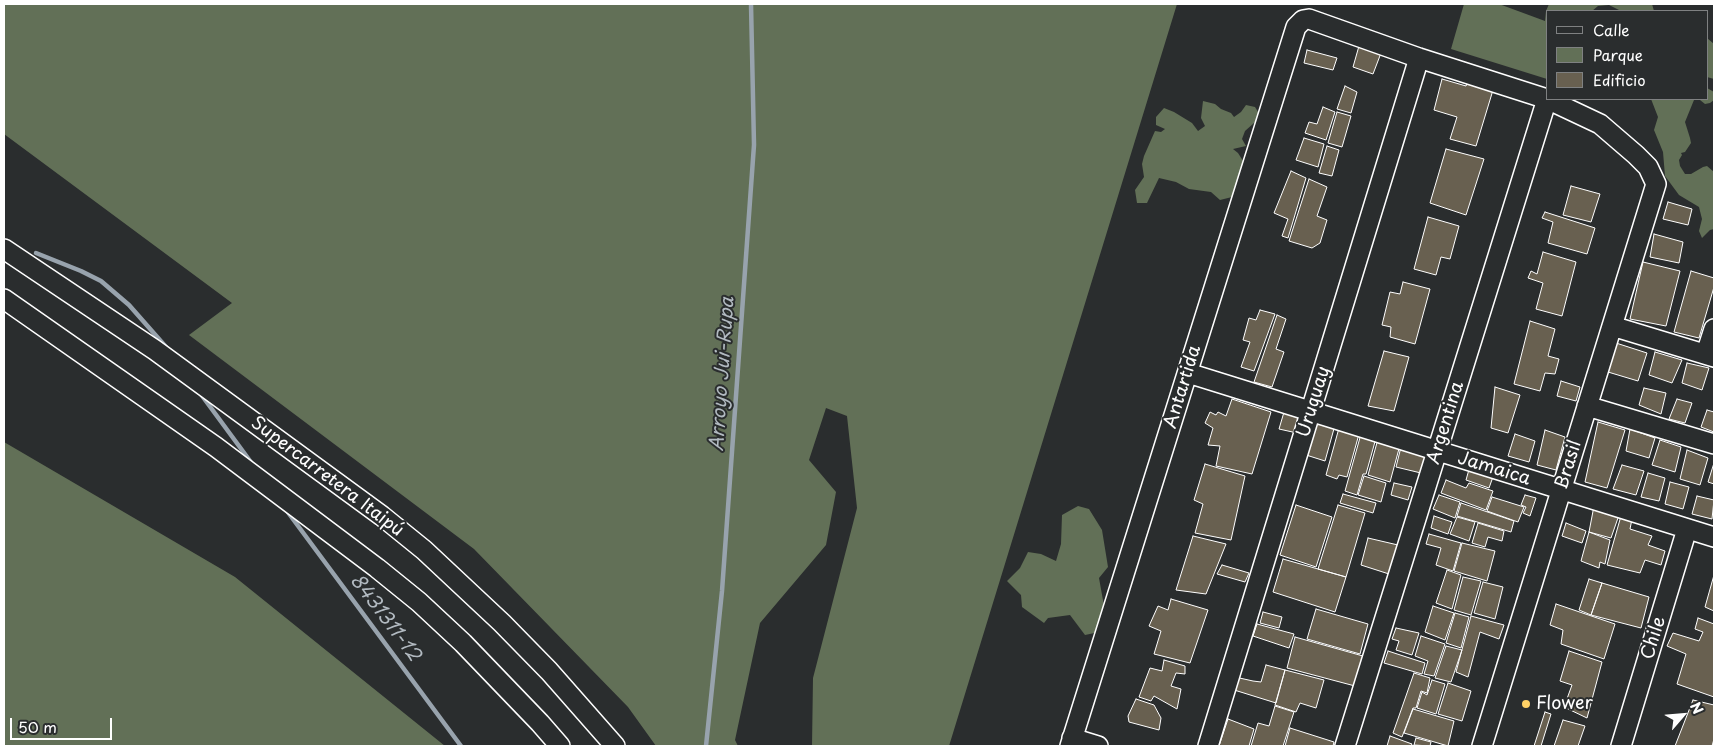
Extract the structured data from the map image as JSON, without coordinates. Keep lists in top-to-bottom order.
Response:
{
  "streets": {
    "street": [
      "Antartida",
      "Uruguay",
      "Argentina",
      "Brasil",
      "Jamaica",
      "Supercarretera Itaipú",
      "Chile"
    ]
  },
  "crossings": [
    ["Antartida", "Uruguay"],
    ["Antartida", "Jamaica"],
    ["Uruguay", "Jamaica"],
    ["Argentina", "Jamaica"],
    ["Brasil", "Jamaica"],
    ["Jamaica", "Chile"]
  ],
  "water": ["Arroyo Jui-Rupa", "8431311-12"],
  "places": ["Flower"],
  "legend": ["Calle", "Parque", "Edificio"],
  "scale_bar": "50 m",
  "north": "top right"
}
